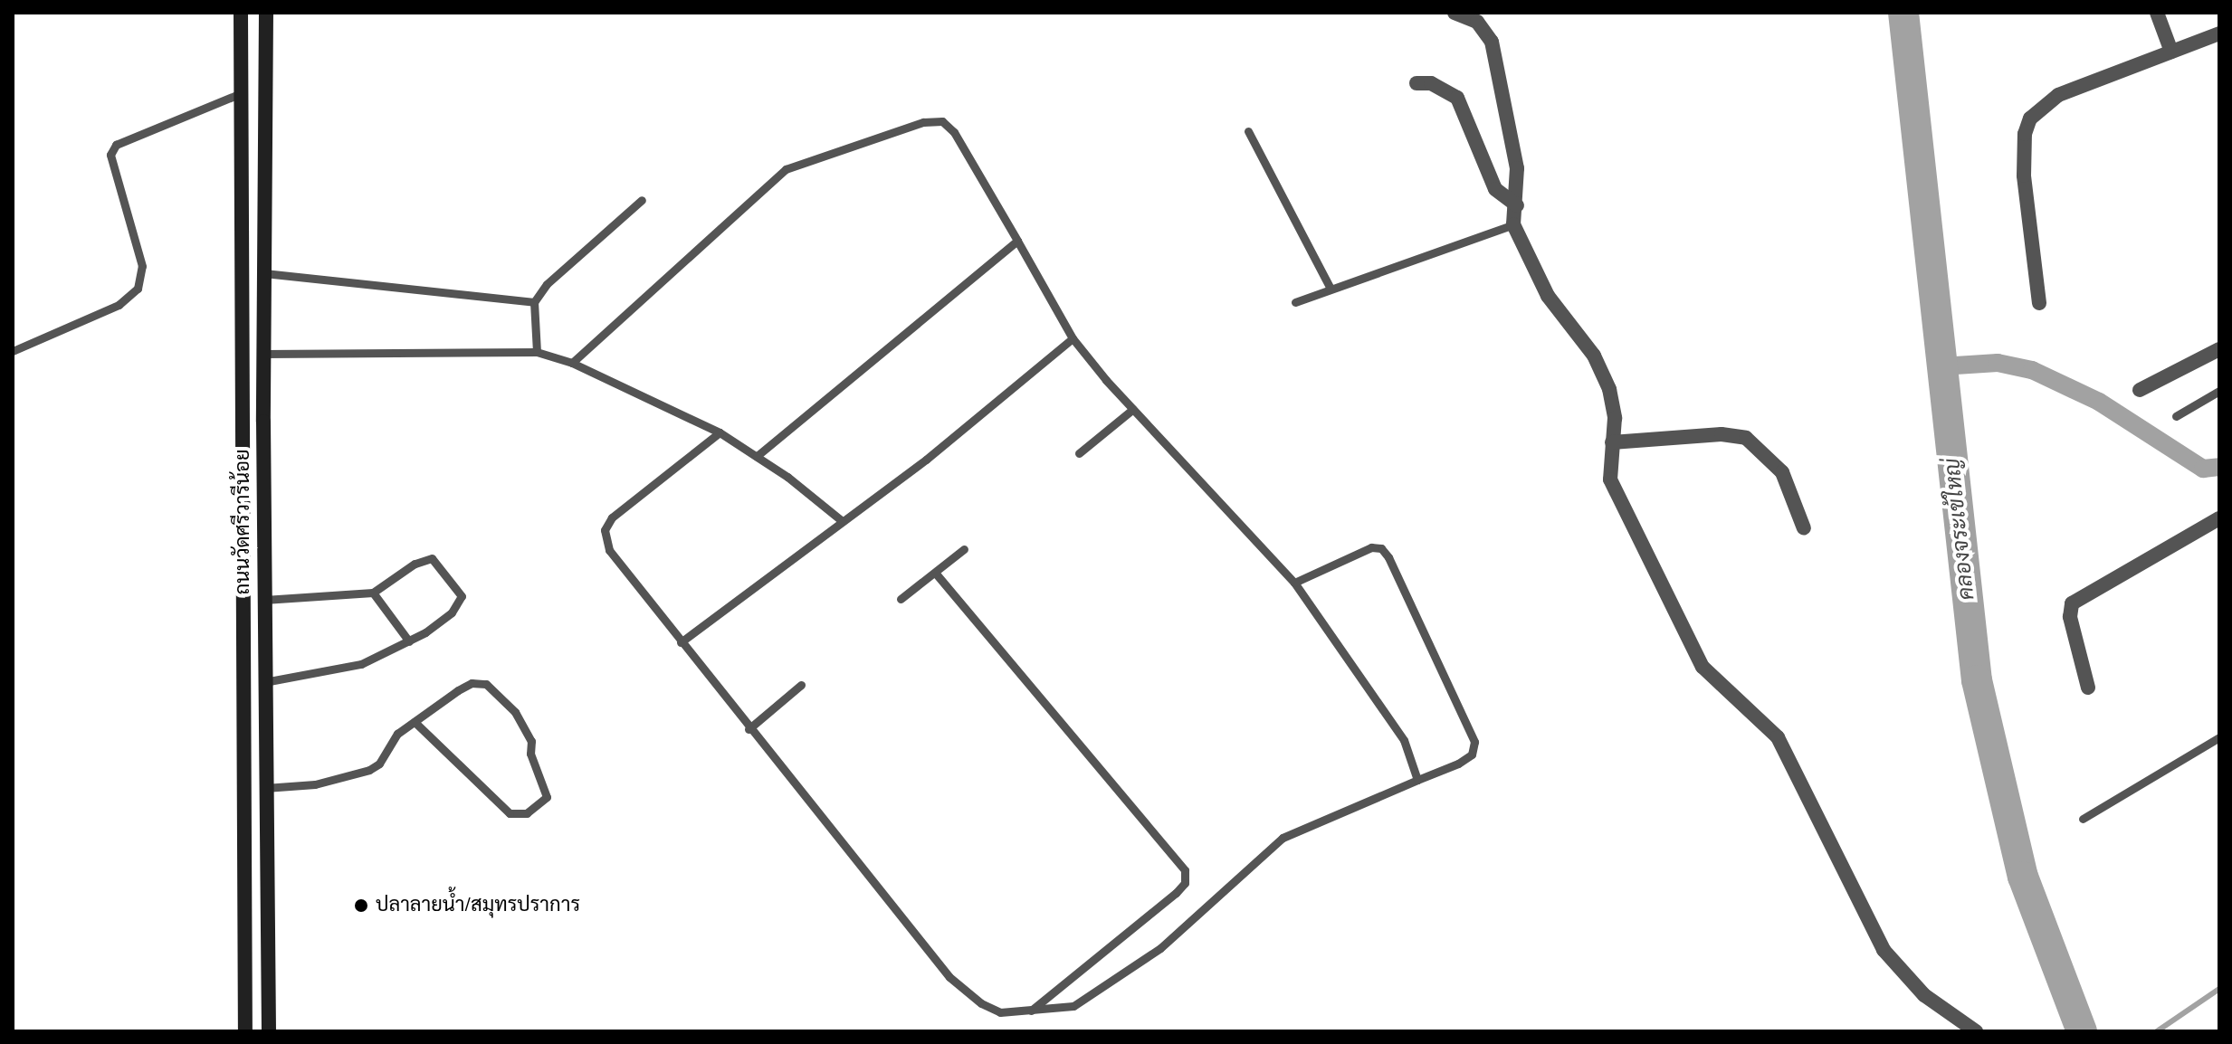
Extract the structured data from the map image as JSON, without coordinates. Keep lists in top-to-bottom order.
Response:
{
  "streets": {
    "main road": ["ถนนวัดศรีวารีน้อย"]
  },
  "water": ["คลองจระเข้ใหญ่"],
  "places": ["ปลาลายน้ำ/สมุทรปราการ"]
}
